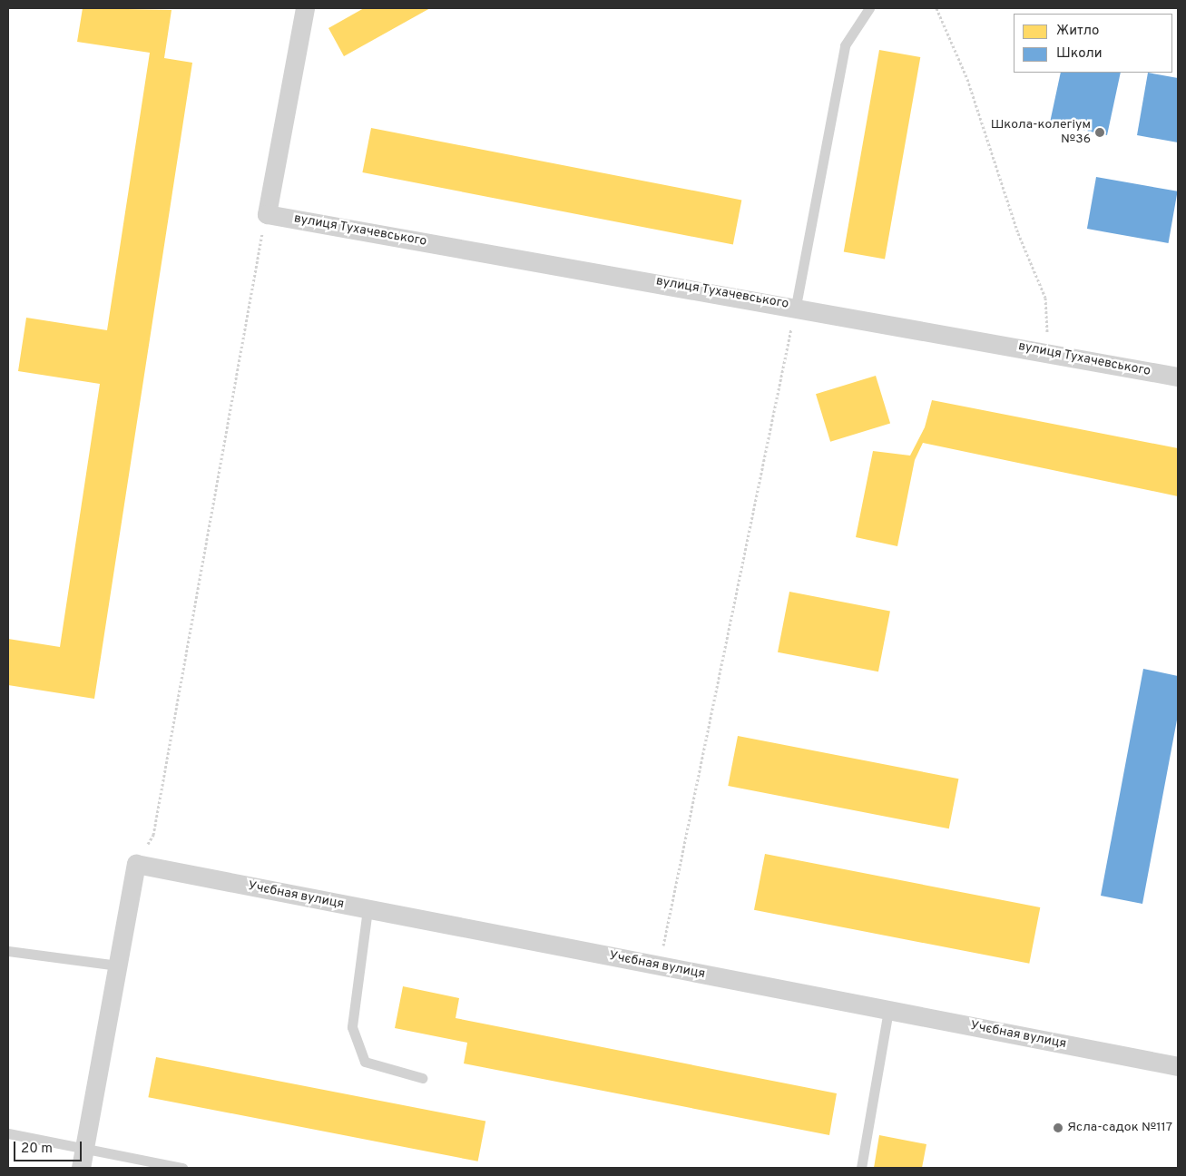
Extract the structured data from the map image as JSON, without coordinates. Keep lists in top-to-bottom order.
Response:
{
  "streets": {
    "street": ["вулиця Тухачевського", "Учєбная вулиця"]
  },
  "places": ["Школа-колегіум №36", "Ясла-садок №117"],
  "legend": ["Житло", "Школи"],
  "scale_bar": "20 m"
}
